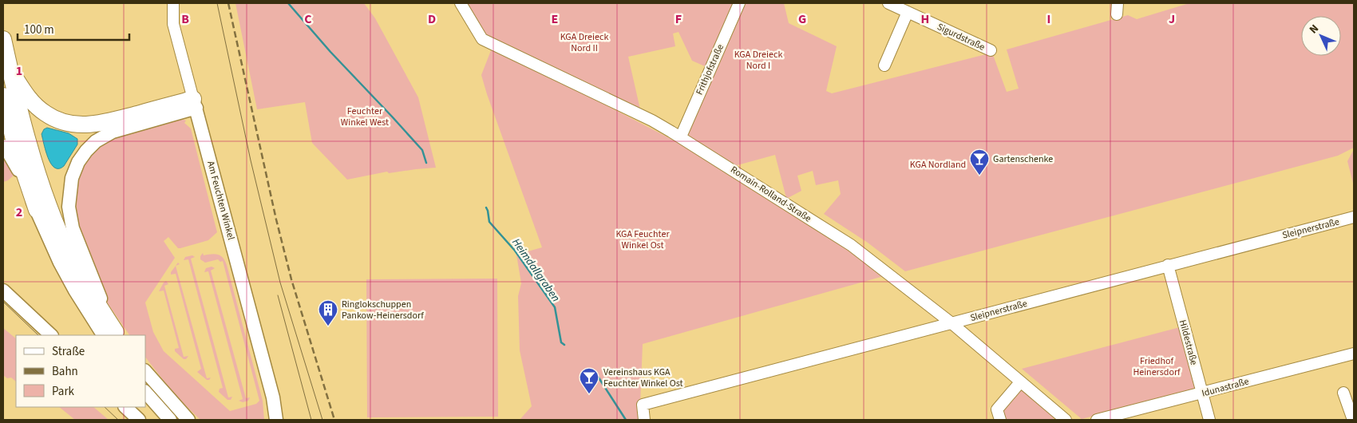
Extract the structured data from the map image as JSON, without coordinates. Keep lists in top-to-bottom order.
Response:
{
  "streets": {
    "main road": ["Am Feuchten Winkel"],
    "street": [
      "Sigurdstraße",
      "Frithjofstraße",
      "Romain-Rolland-Straße",
      "Sleipnerstraße",
      "Hildestraße",
      "Idunastraße"
    ]
  },
  "crossings": [
    ["Frithjofstraße", "Romain-Rolland-Straße"],
    ["Romain-Rolland-Straße", "Sleipnerstraße"],
    ["Sleipnerstraße", "Hildestraße"],
    ["Hildestraße", "Idunastraße"]
  ],
  "water": ["Heimdallgraben"],
  "parks": [
    "KGA Dreieck Nord II",
    "KGA Dreieck Nord I",
    "Feuchter Winkel West",
    "KGA Nordland",
    "KGA Feuchter Winkel Ost",
    "Friedhof Heinersdorf"
  ],
  "places": {
    "bar": ["Gartenschenke", "Vereinshaus KGA Feuchter Winkel Ost"],
    "building": ["Ringlokschuppen Pankow-Heinersdorf"]
  },
  "legend": ["Straße", "Bahn", "Park"],
  "scale_bar": "100 m",
  "north": "top left",
  "grid": {
    "columns": [
      "B",
      "C",
      "D",
      "E",
      "F",
      "G",
      "H",
      "I",
      "J"
    ],
    "rows": ["1", "2"]
  }
}
